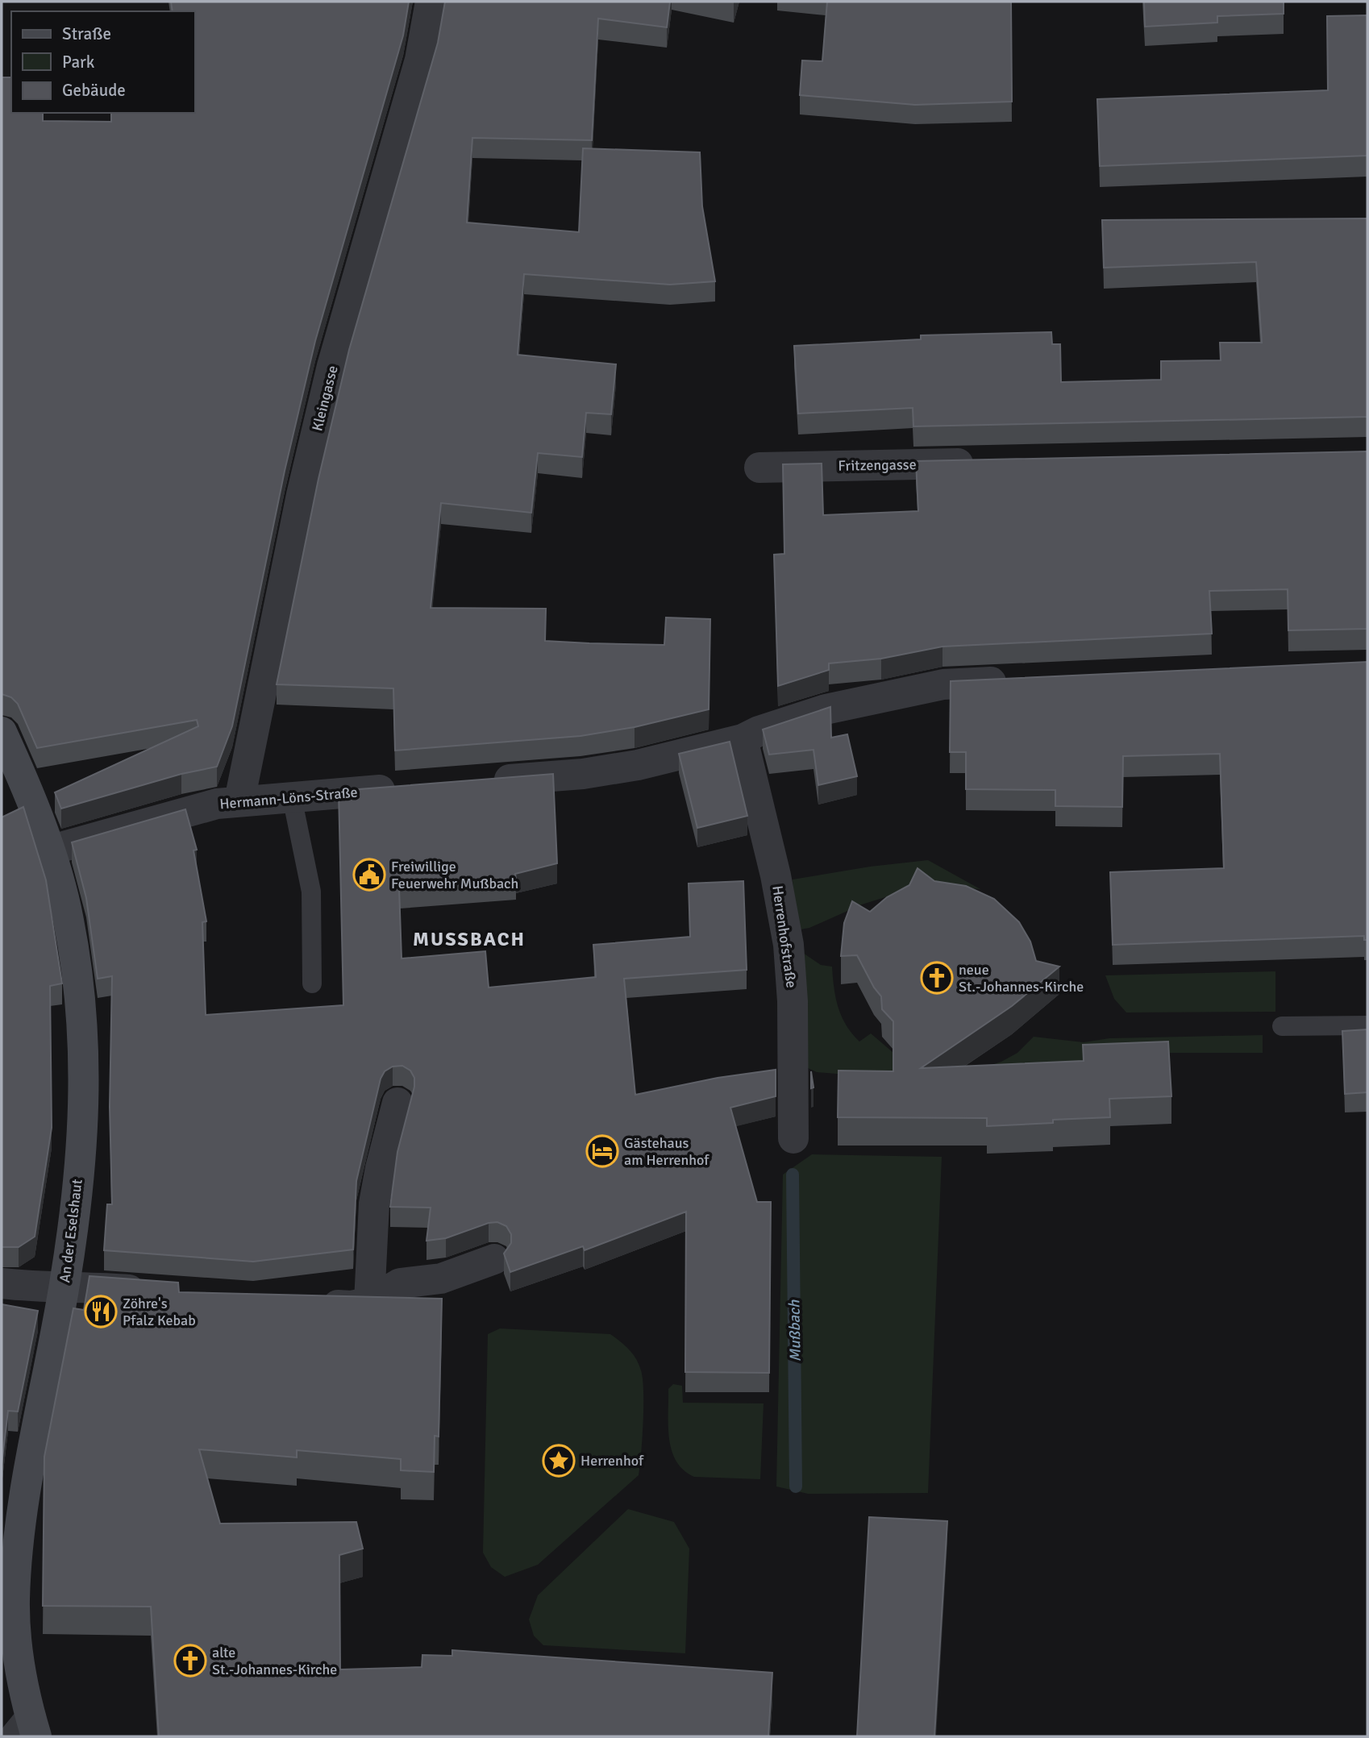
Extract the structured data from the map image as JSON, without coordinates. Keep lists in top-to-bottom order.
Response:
{
  "streets": {
    "main road": ["An der Eselshaut"],
    "street": [
      "Kleingasse",
      "Fritzengasse",
      "Hermann-Löns-Straße",
      "Herrenhofstraße"
    ]
  },
  "crossings": [
    ["Kleingasse", "Hermann-Löns-Straße"],
    ["Hermann-Löns-Straße", "An der Eselshaut"]
  ],
  "districts": ["MUSSBACH"],
  "water": ["Mußbach"],
  "places": {
    "public building": ["Freiwillige Feuerwehr Mußbach"],
    "church": ["neue St.-Johannes-Kirche", "alte St.-Johannes-Kirche"],
    "hotel": ["Gästehaus am Herrenhof"],
    "restaurant": ["Zöhre's Pfalz Kebab"],
    "place": ["Herrenhof"]
  },
  "legend": ["Straße", "Park", "Gebäude"]
}
